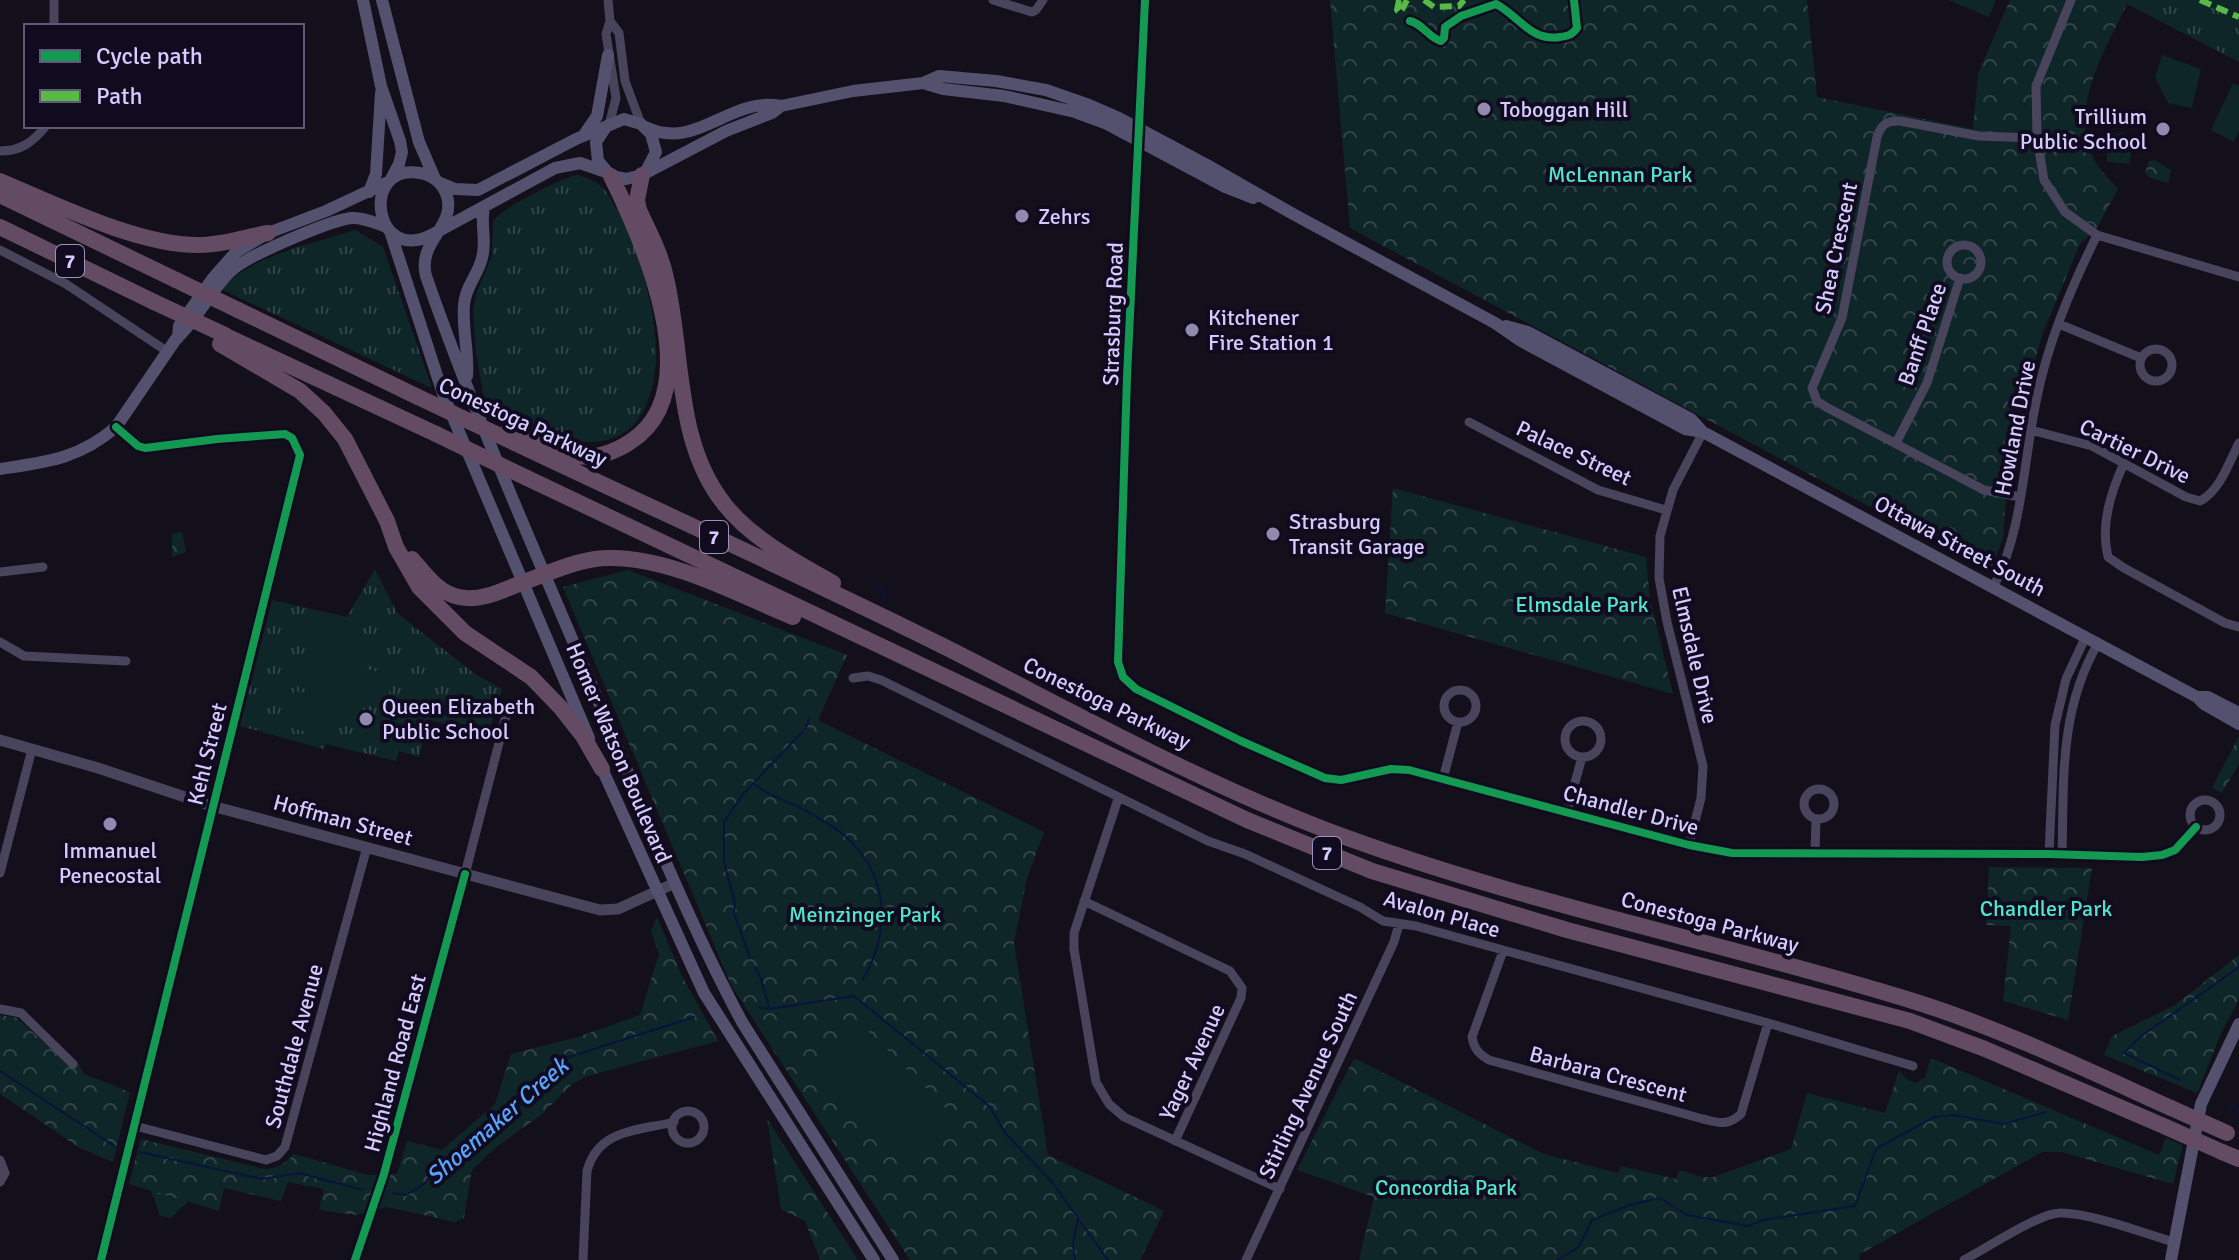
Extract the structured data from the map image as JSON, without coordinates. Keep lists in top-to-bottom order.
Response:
{
  "streets": {
    "highway": ["7", "Conestoga Parkway"],
    "main road": ["Ottawa Street South", "Homer Watson Boulevard"],
    "street": [
      "Shea Crescent",
      "Strasburg Road",
      "Banff Place",
      "Howland Drive",
      "Cartier Drive",
      "Palace Street",
      "Elmsdale Drive",
      "Kehl Street",
      "Chandler Drive",
      "Hoffman Street",
      "Avalon Place",
      "Southdale Avenue",
      "Yager Avenue",
      "Highland Road East",
      "Barbara Crescent",
      "Stirling Avenue South"
    ]
  },
  "crossings": [
    ["Shea Crescent", "Banff Place"],
    ["Shea Crescent", "Howland Drive"],
    ["Strasburg Road", "Ottawa Street South"],
    ["Strasburg Road", "Chandler Drive"],
    ["Howland Drive", "Cartier Drive"],
    ["Howland Drive", "Ottawa Street South"],
    ["Palace Street", "Elmsdale Drive"],
    ["Ottawa Street South", "Elmsdale Drive"],
    ["Elmsdale Drive", "Chandler Drive"],
    ["Homer Watson Boulevard", "Hoffman Street"],
    ["Kehl Street", "Hoffman Street"],
    ["Kehl Street", "Southdale Avenue"],
    ["Hoffman Street", "Southdale Avenue"],
    ["Hoffman Street", "Highland Road East"],
    ["Avalon Place", "Barbara Crescent"],
    ["Avalon Place", "Stirling Avenue South"]
  ],
  "water": ["Shoemaker Creek"],
  "parks": [
    "McLennan Park",
    "Elmsdale Park",
    "Chandler Park",
    "Meinzinger Park",
    "Concordia Park"
  ],
  "places": [
    "Toboggan Hill",
    "Trillium Public School",
    "Zehrs",
    "Kitchener Fire Station 1",
    "Strasburg Transit Garage",
    "Queen Elizabeth Public School",
    "Immanuel Penecostal"
  ],
  "legend": ["Cycle path", "Path"]
}
